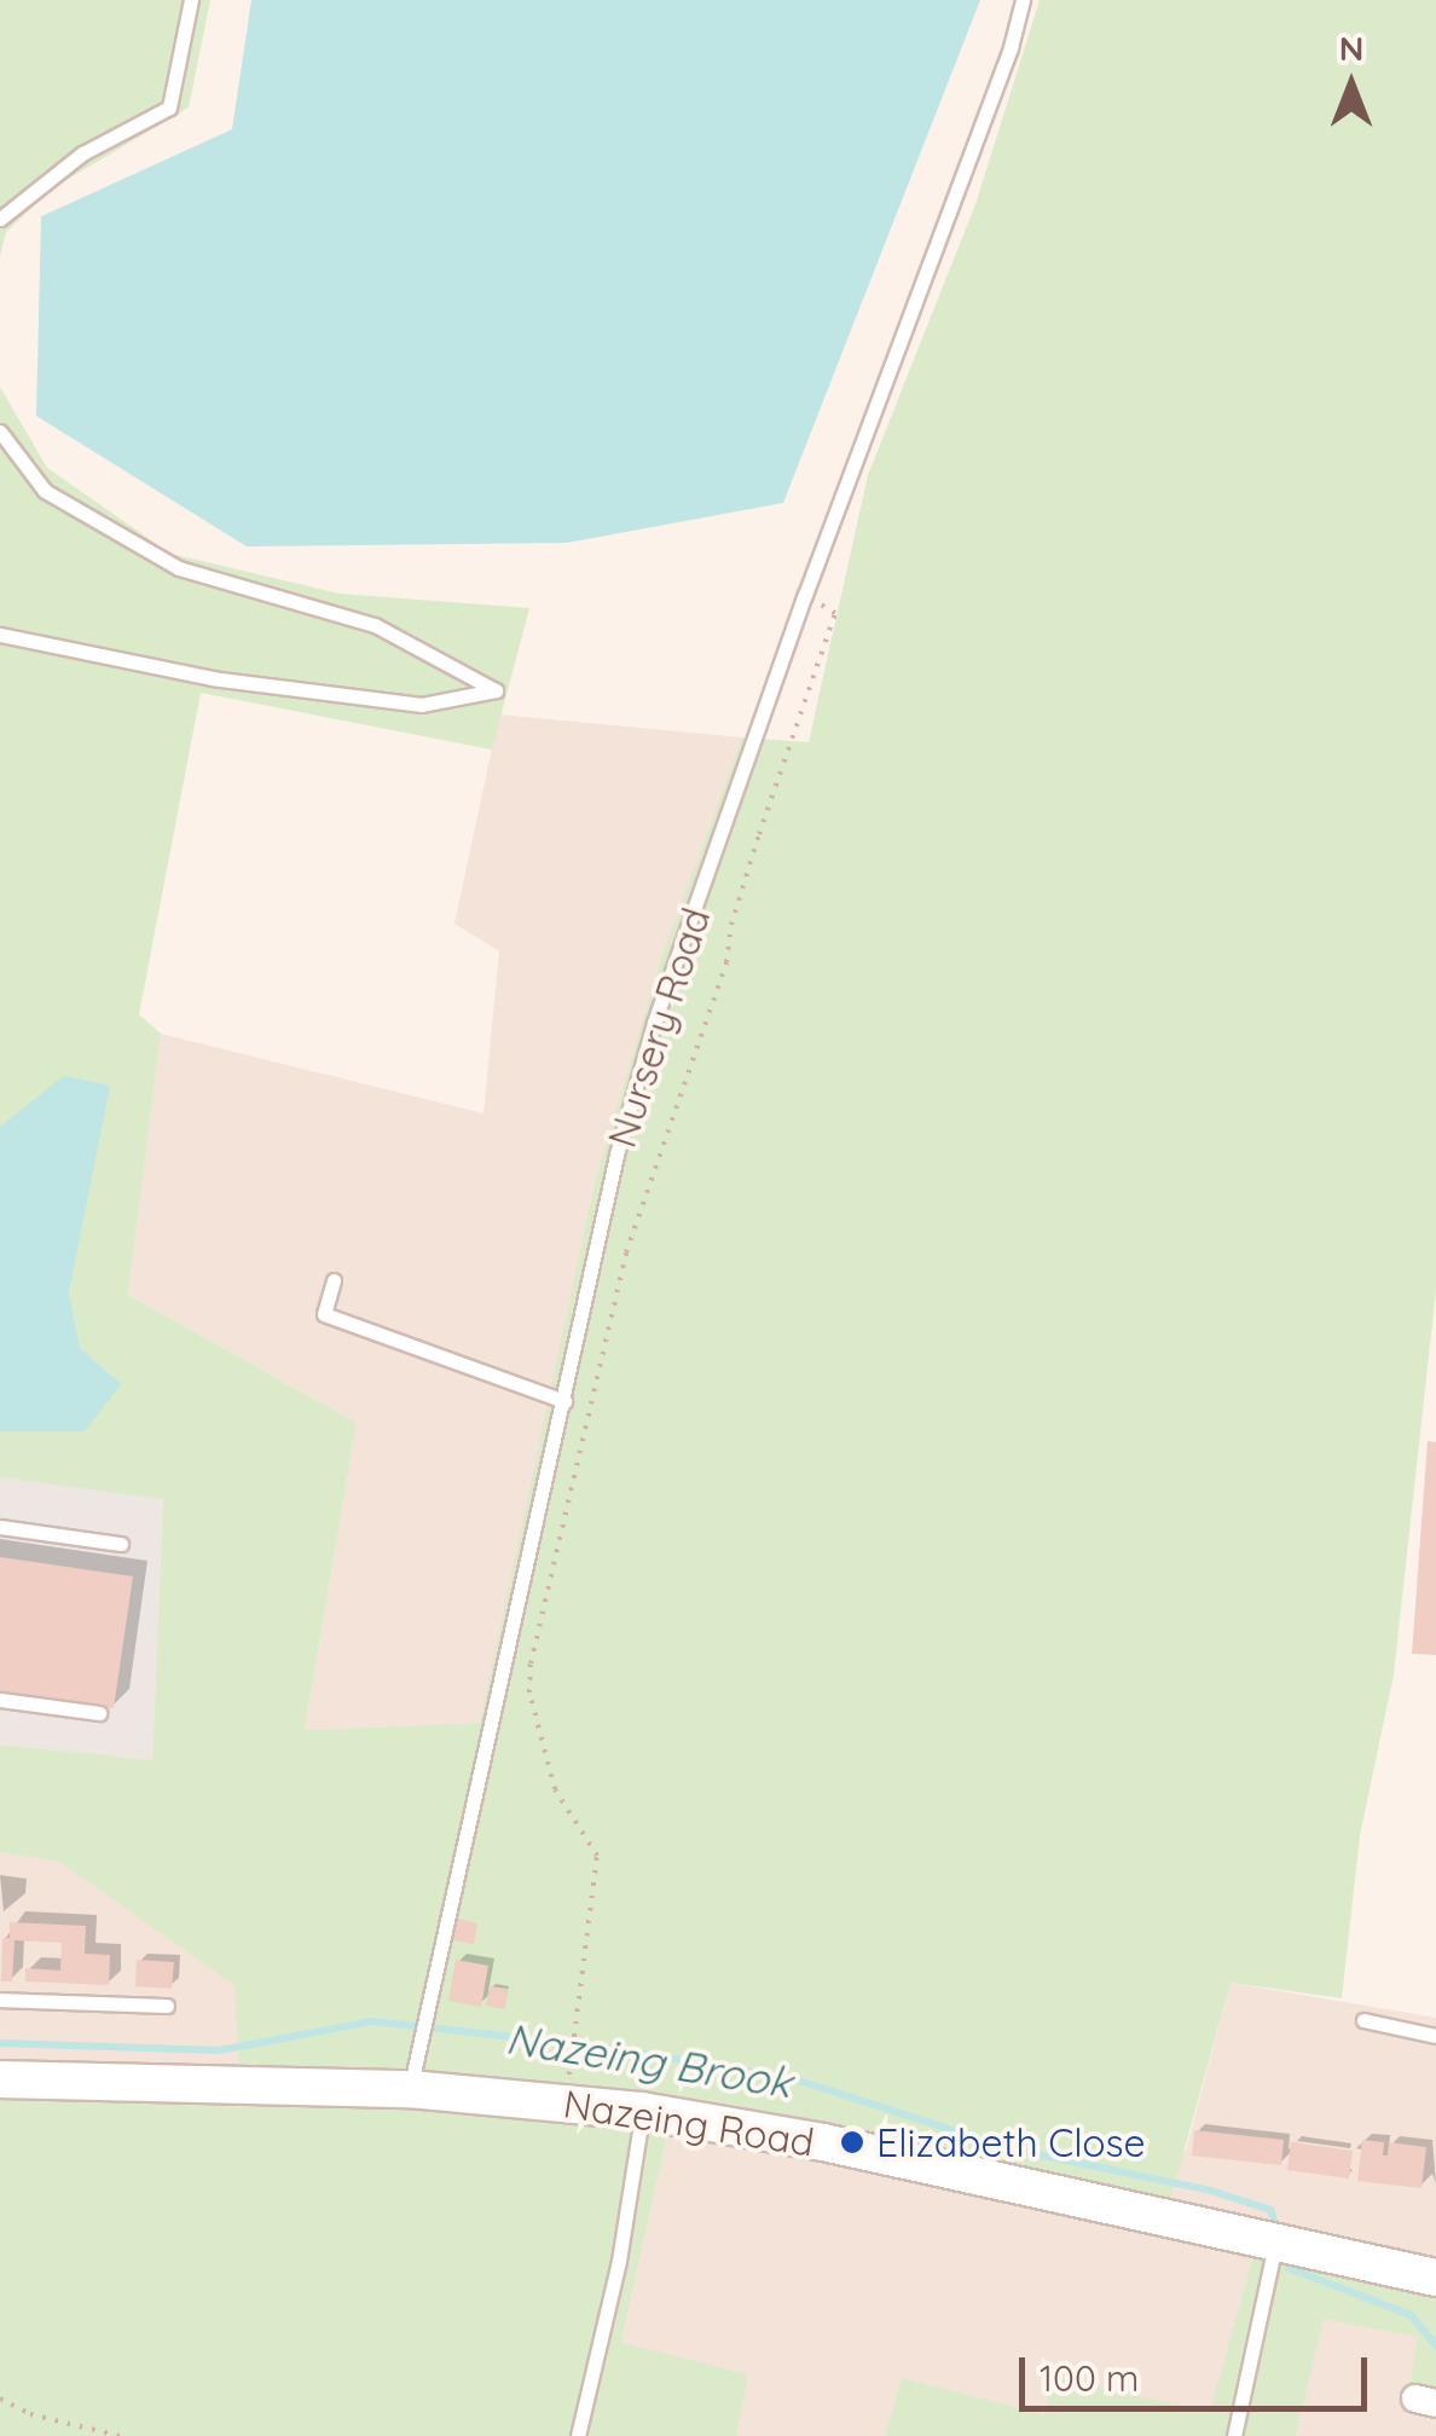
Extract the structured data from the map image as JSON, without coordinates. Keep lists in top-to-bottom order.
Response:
{
  "streets": {
    "main road": ["Nazeing Road"],
    "lane": ["Nursery Road"]
  },
  "crossings": [
    ["Nursery Road", "Nazeing Road"]
  ],
  "water": ["Nazeing Brook"],
  "places": ["Elizabeth Close"],
  "scale_bar": "100 m",
  "north": "top"
}
